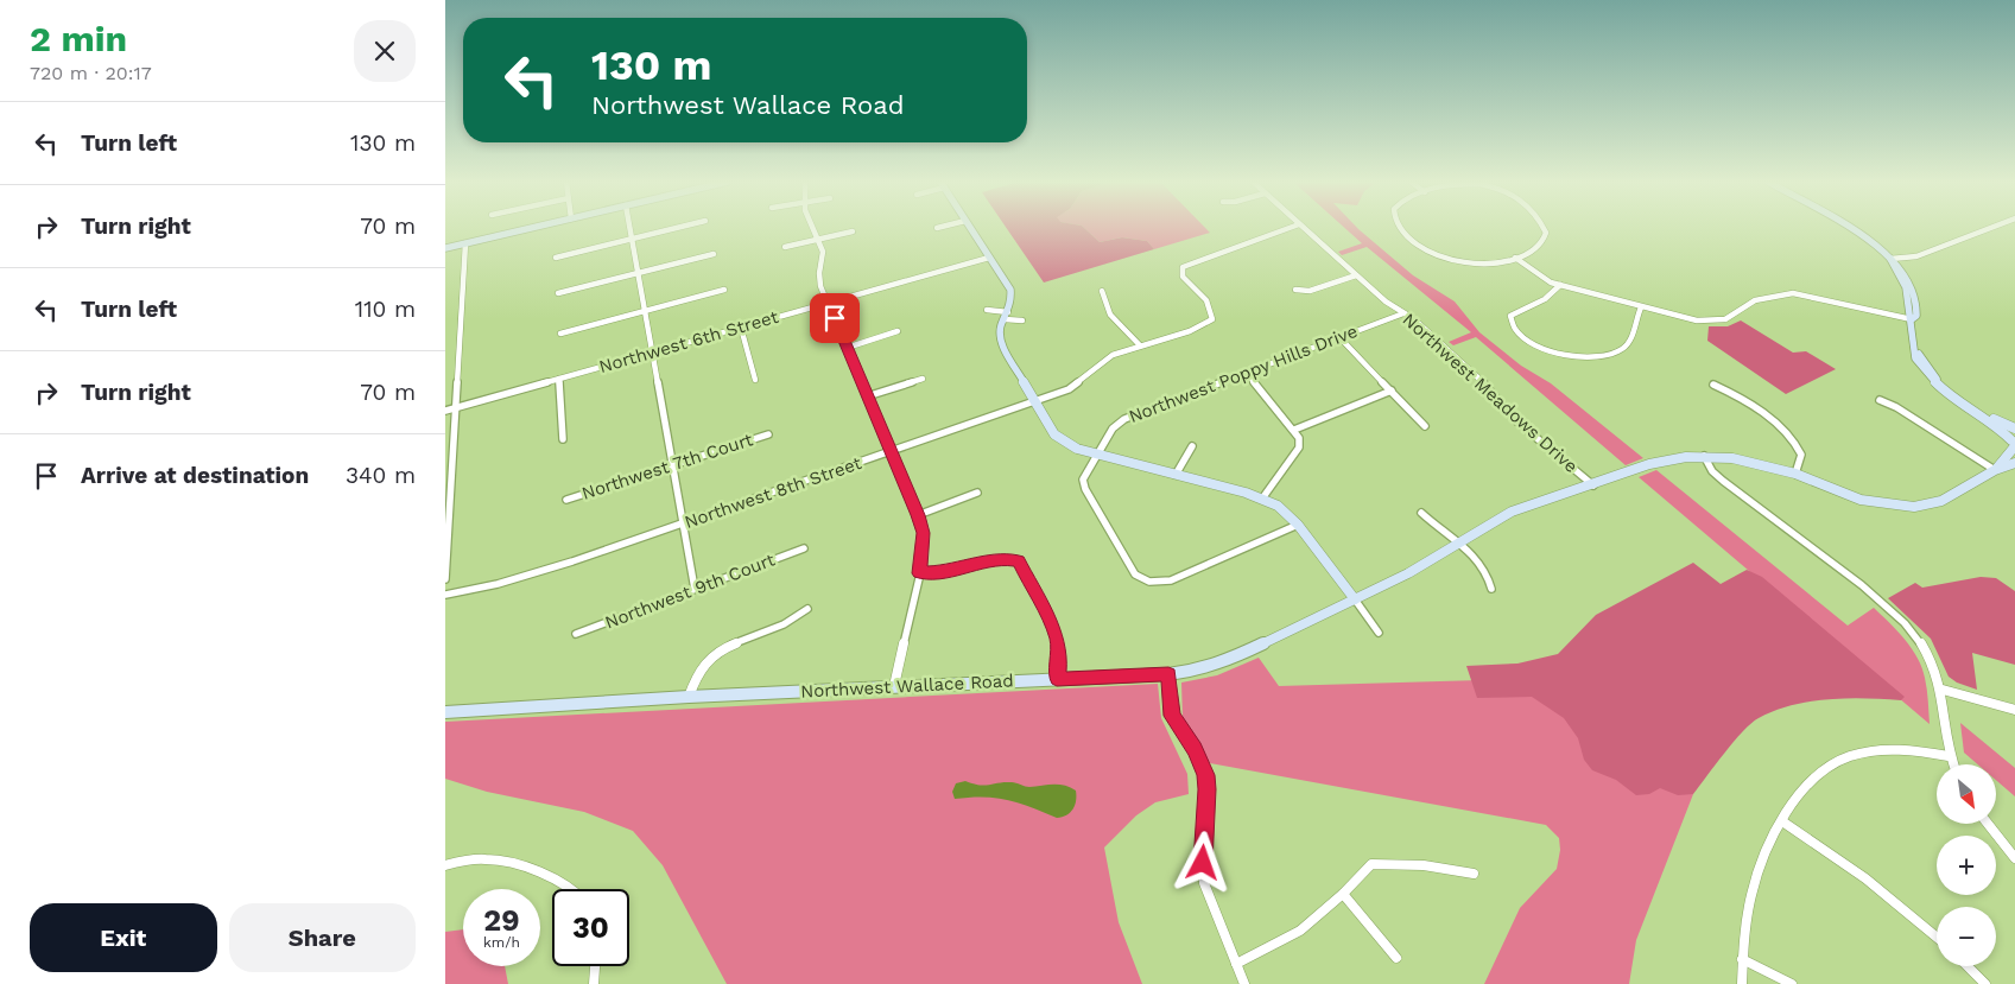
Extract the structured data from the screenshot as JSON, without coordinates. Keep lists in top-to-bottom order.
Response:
{
  "streets": {
    "street": [
      "Northwest 6th Street",
      "Northwest Poppy Hills Drive",
      "Northwest Meadows Drive",
      "Northwest 7th Court",
      "Northwest 8th Street",
      "Northwest 9th Court",
      "Northwest Wallace Road"
    ]
  },
  "crossings": [
    ["Northwest Poppy Hills Drive", "Northwest Meadows Drive"],
    ["Northwest Meadows Drive", "Northwest Wallace Road"]
  ],
  "north": "bottom right",
  "page": {
    "heading": ["2 min", "720 m · 20:17"],
    "turn": ["130 m", "Northwest Wallace Road"],
    "list": [
      {
        "name": "Turn left",
        "value": "130 m"
      },
      {
        "name": "Turn right",
        "value": "70 m"
      },
      {
        "name": "Turn left",
        "value": "110 m"
      },
      {
        "name": "Turn right",
        "value": "70 m"
      },
      {
        "name": "Arrive at destination",
        "value": "340 m"
      }
    ],
    "map_buttons": ["+", "−"],
    "speed": "29 km/h",
    "limit": "30",
    "buttons": ["Exit", "Share"]
  }
}
